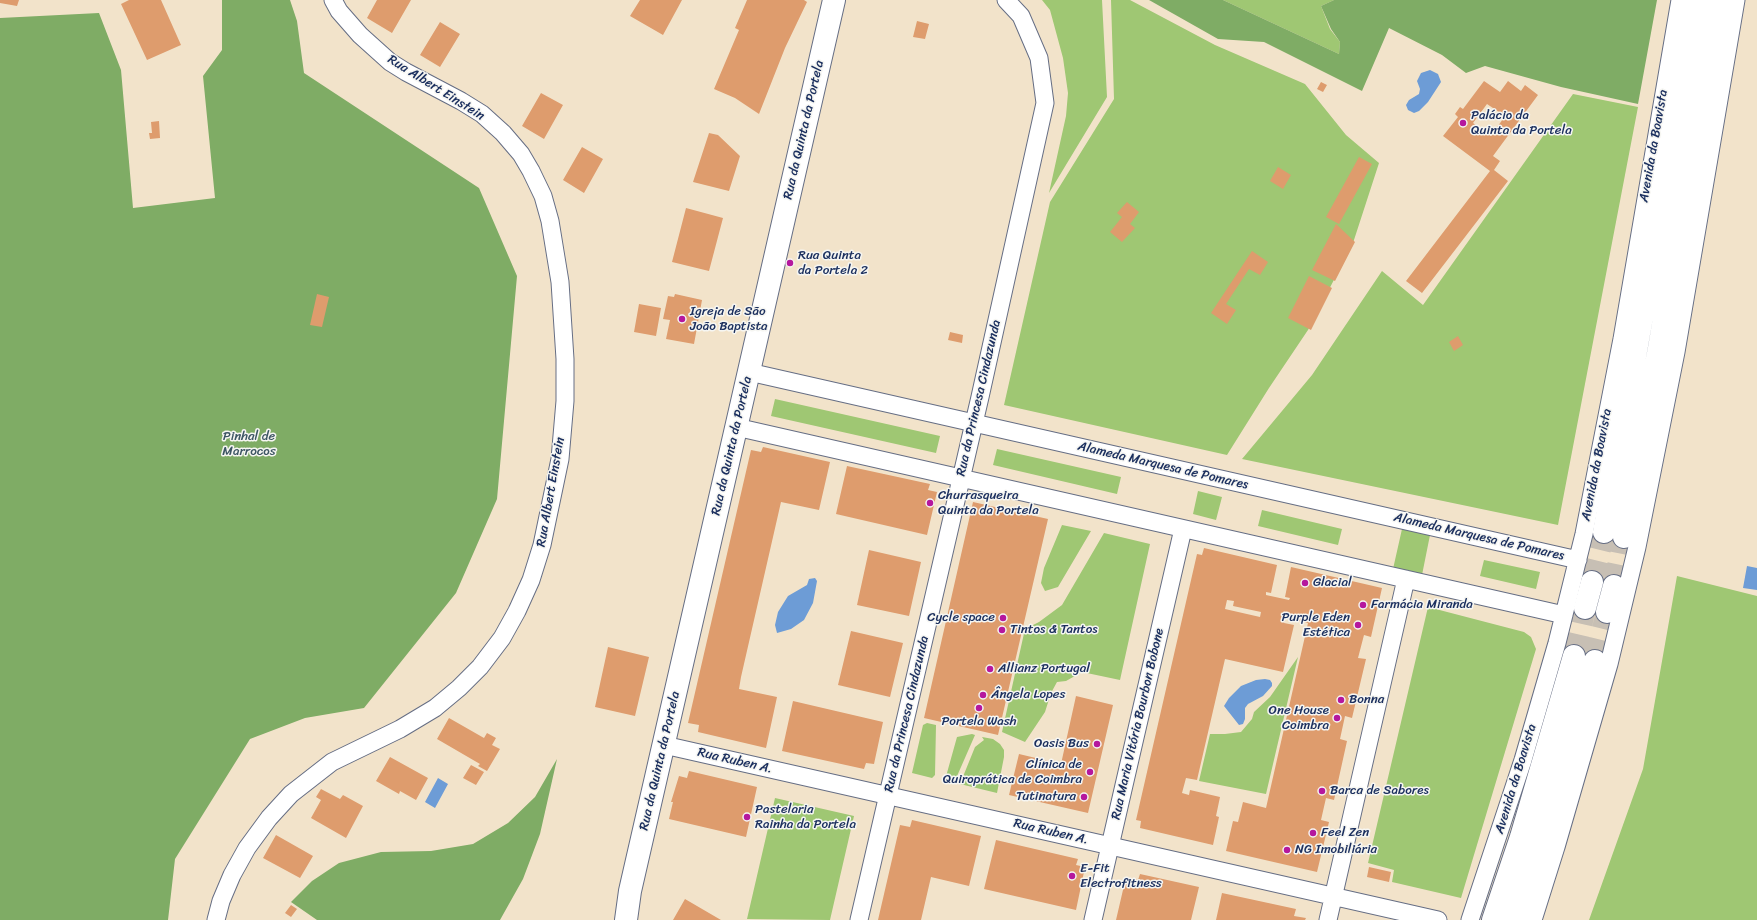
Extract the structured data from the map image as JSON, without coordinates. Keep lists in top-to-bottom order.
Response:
{
  "streets": {
    "main road": ["Rua da Quinta da Portela", "Avenida da Boavista"],
    "street": [
      "Rua Albert Einstein",
      "Rua da Princesa Cindazunda",
      "Alameda Marquesa de Pomares",
      "Rua Maria Vitória Bourbon Bobone",
      "Rua Ruben A."
    ]
  },
  "crossings": [
    ["Rua da Quinta da Portela", "Alameda Marquesa de Pomares"],
    ["Rua da Quinta da Portela", "Rua Ruben A."],
    ["Avenida da Boavista", "Alameda Marquesa de Pomares"],
    ["Rua da Princesa Cindazunda", "Alameda Marquesa de Pomares"],
    ["Rua da Princesa Cindazunda", "Rua Ruben A."],
    ["Rua Maria Vitória Bourbon Bobone", "Rua Ruben A."]
  ],
  "parks": ["Pinhal de Marrocos"],
  "places": [
    "Palácio da Quinta da Portela",
    "Rua Quinta da Portela 2",
    "Igreja de São João Baptista",
    "Churrasqueira Quinta da Portela",
    "Glacial",
    "Farmácia Miranda",
    "Cycle space",
    "Purple Eden Estética",
    "Tintos & Tantos",
    "Allianz Portugal",
    "Ângela Lopes",
    "Bonna",
    "Portela Wash",
    "One House Coimbra",
    "Oasis Bus",
    "Clínica de Quiroprática de Coimbra",
    "Barca de Sabores",
    "Tutinatura",
    "Pastelaria Rainha da Portela",
    "Feel Zen",
    "NG Imobiliária",
    "E-Fit Electrofitness"
  ]
}
